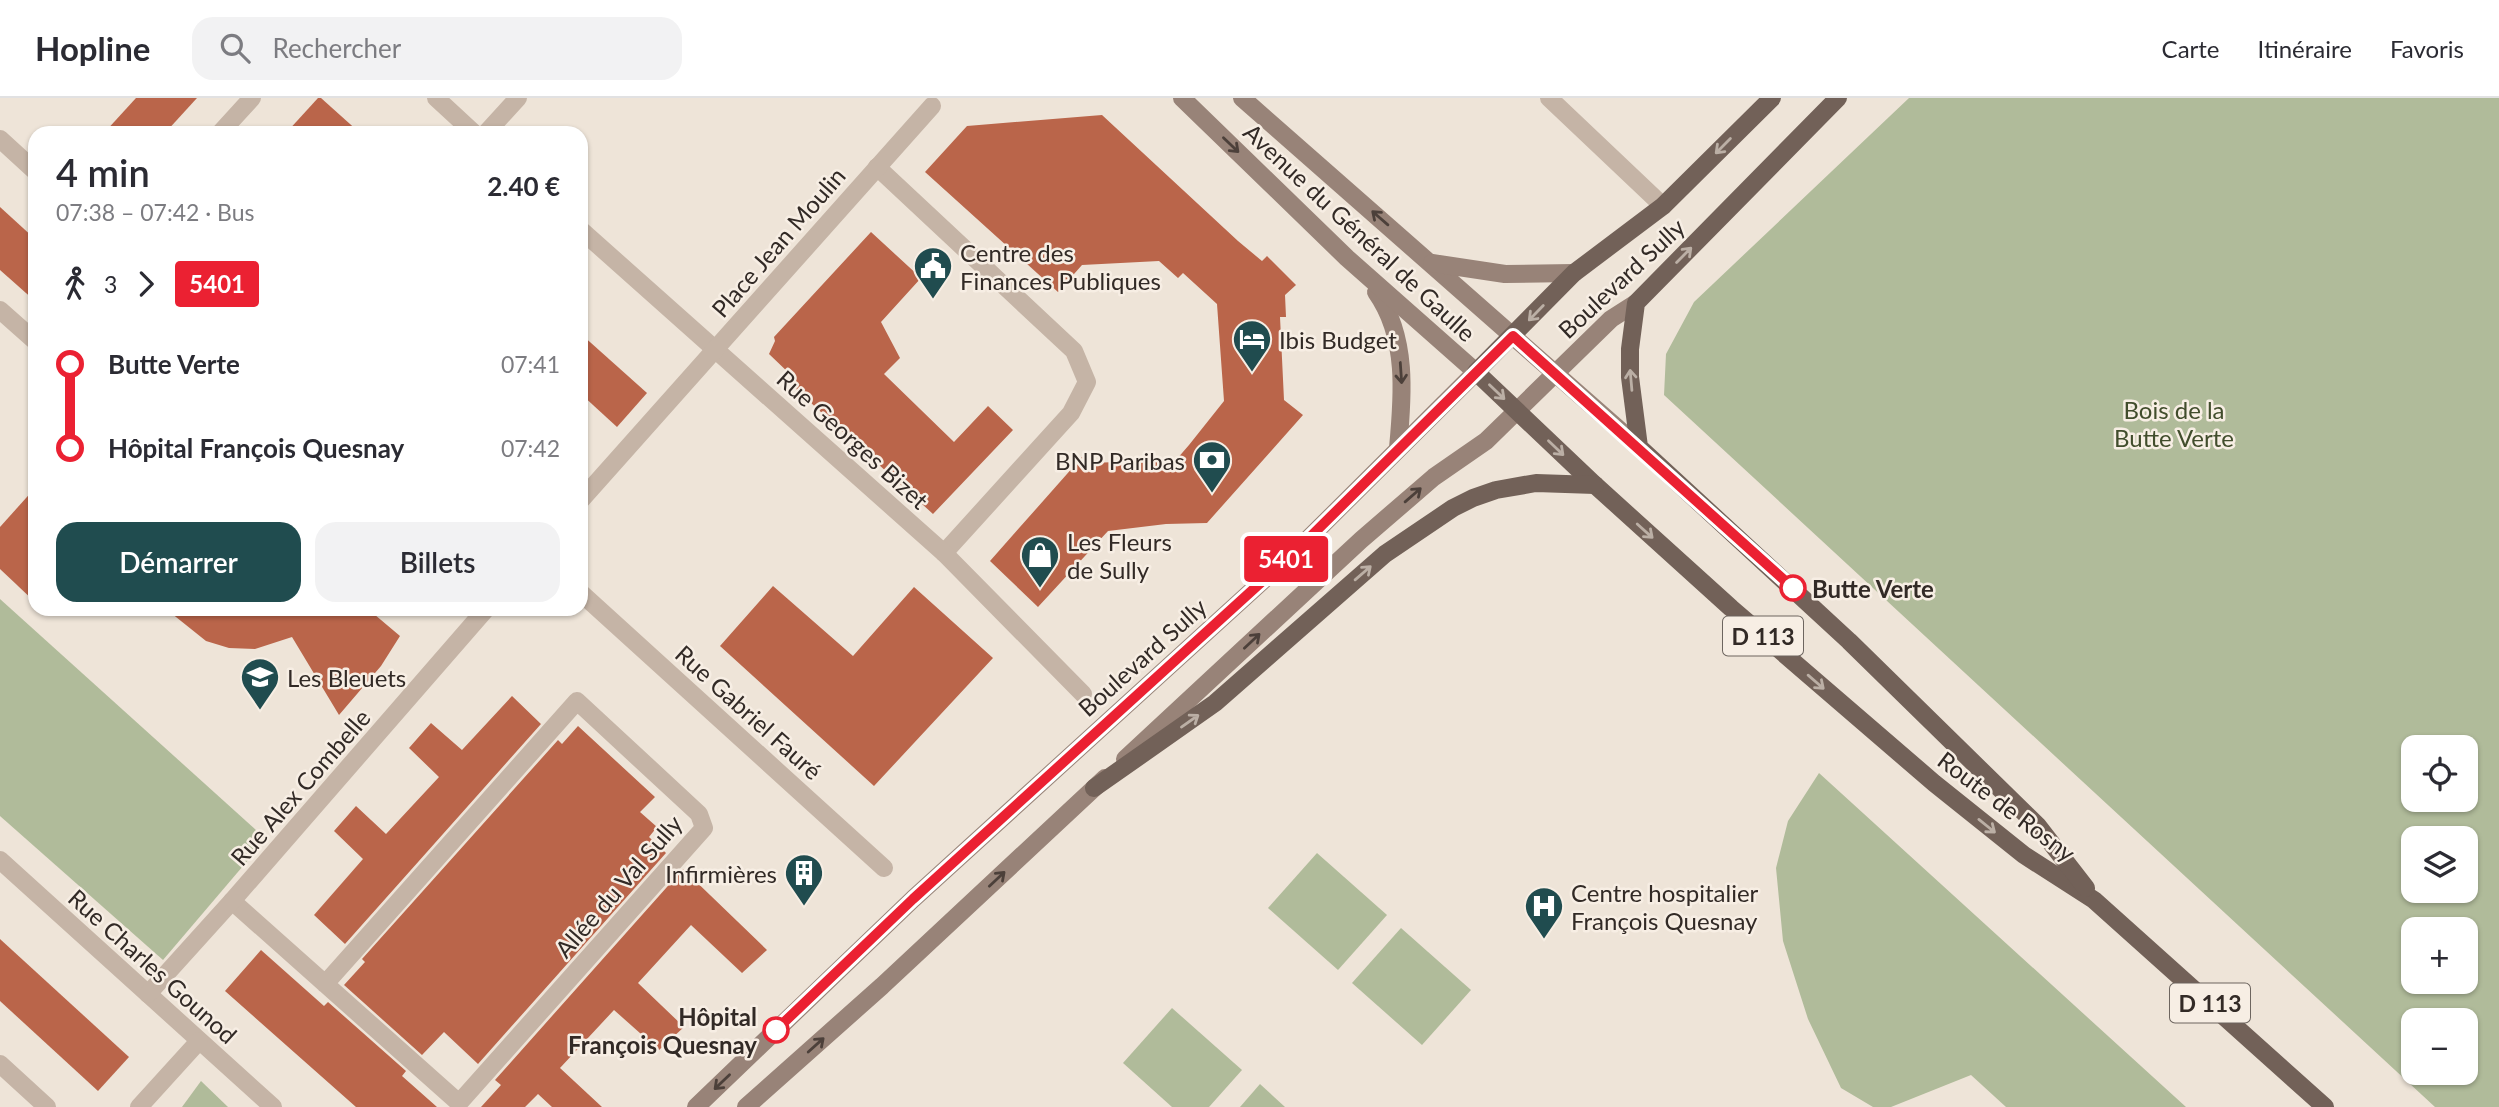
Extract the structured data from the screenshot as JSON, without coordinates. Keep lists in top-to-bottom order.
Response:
{
  "streets": {
    "main road": ["Boulevard Sully", "D 113", "Route de Rosny"],
    "street": [
      "Avenue du Général de Gaulle",
      "Place Jean Moulin",
      "Rue Georges Bizet",
      "Rue Gabriel Fauré",
      "Rue Alex Combelle",
      "Allée du Val Sully",
      "Rue Charles Gounod"
    ]
  },
  "crossings": [
    ["Avenue du Général de Gaulle", "Boulevard Sully"],
    ["Avenue du Général de Gaulle", "D 113"],
    ["Place Jean Moulin", "Rue Georges Bizet"],
    ["Boulevard Sully", "D 113"],
    ["Boulevard Sully", "Route de Rosny"],
    ["D 113", "Route de Rosny"],
    ["Rue Alex Combelle", "Allée du Val Sully"],
    ["Rue Alex Combelle", "Rue Charles Gounod"]
  ],
  "one_way": ["Route de Rosny"],
  "parks": ["Bois de la Butte Verte"],
  "places": {
    "public building": ["Centre des Finances Publiques"],
    "hotel": ["Ibis Budget"],
    "bank": ["BNP Paribas"],
    "other": ["Butte Verte", "Hôpital François Quesnay"],
    "shop": ["Les Fleurs de Sully"],
    "school or university": ["Les Bleuets"],
    "building": ["Infirmières"],
    "hospital": ["Centre hospitalier François Quesnay"]
  },
  "lines": ["bus line 5401"],
  "page": {
    "header": "Hopline",
    "search": "Rechercher",
    "nav": ["Carte", "Itinéraire", "Favoris"],
    "on_map": "5401",
    "heading": ["4 min", "07:38 – 07:42 · Bus", "2.40 €"],
    "legs": ["3", "5401"],
    "list": [
      {
        "name": "Butte Verte",
        "value": "07:41"
      },
      {
        "name": "Hôpital François Quesnay",
        "value": "07:42"
      }
    ],
    "buttons": ["Démarrer", "Billets"],
    "map_buttons": ["+", "−"]
  }
}
